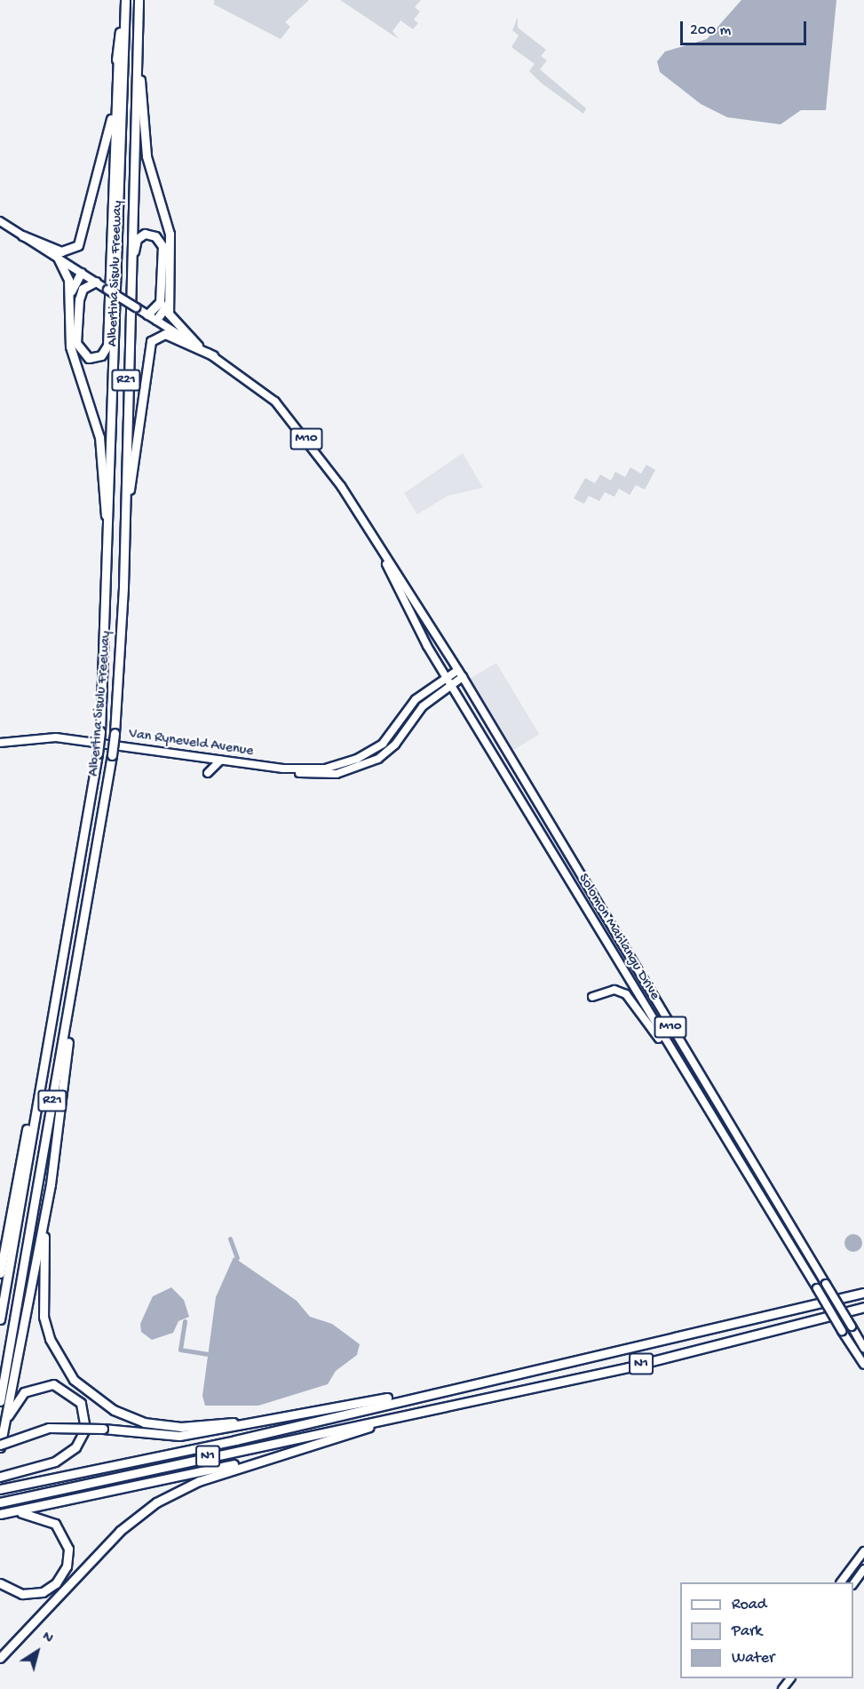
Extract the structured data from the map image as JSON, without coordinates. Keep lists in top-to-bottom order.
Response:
{
  "streets": {
    "highway": ["Albertina Sisulu Freeway", "R21", "N1"],
    "main road": ["M10", "Van Ryneveld Avenue", "Solomon Mahlangu Drive"]
  },
  "crossings": [
    ["Van Ryneveld Avenue", "Solomon Mahlangu Drive"]
  ],
  "legend": ["Road", "Park", "Water"],
  "scale_bar": "200 m",
  "north": "top right"
}
